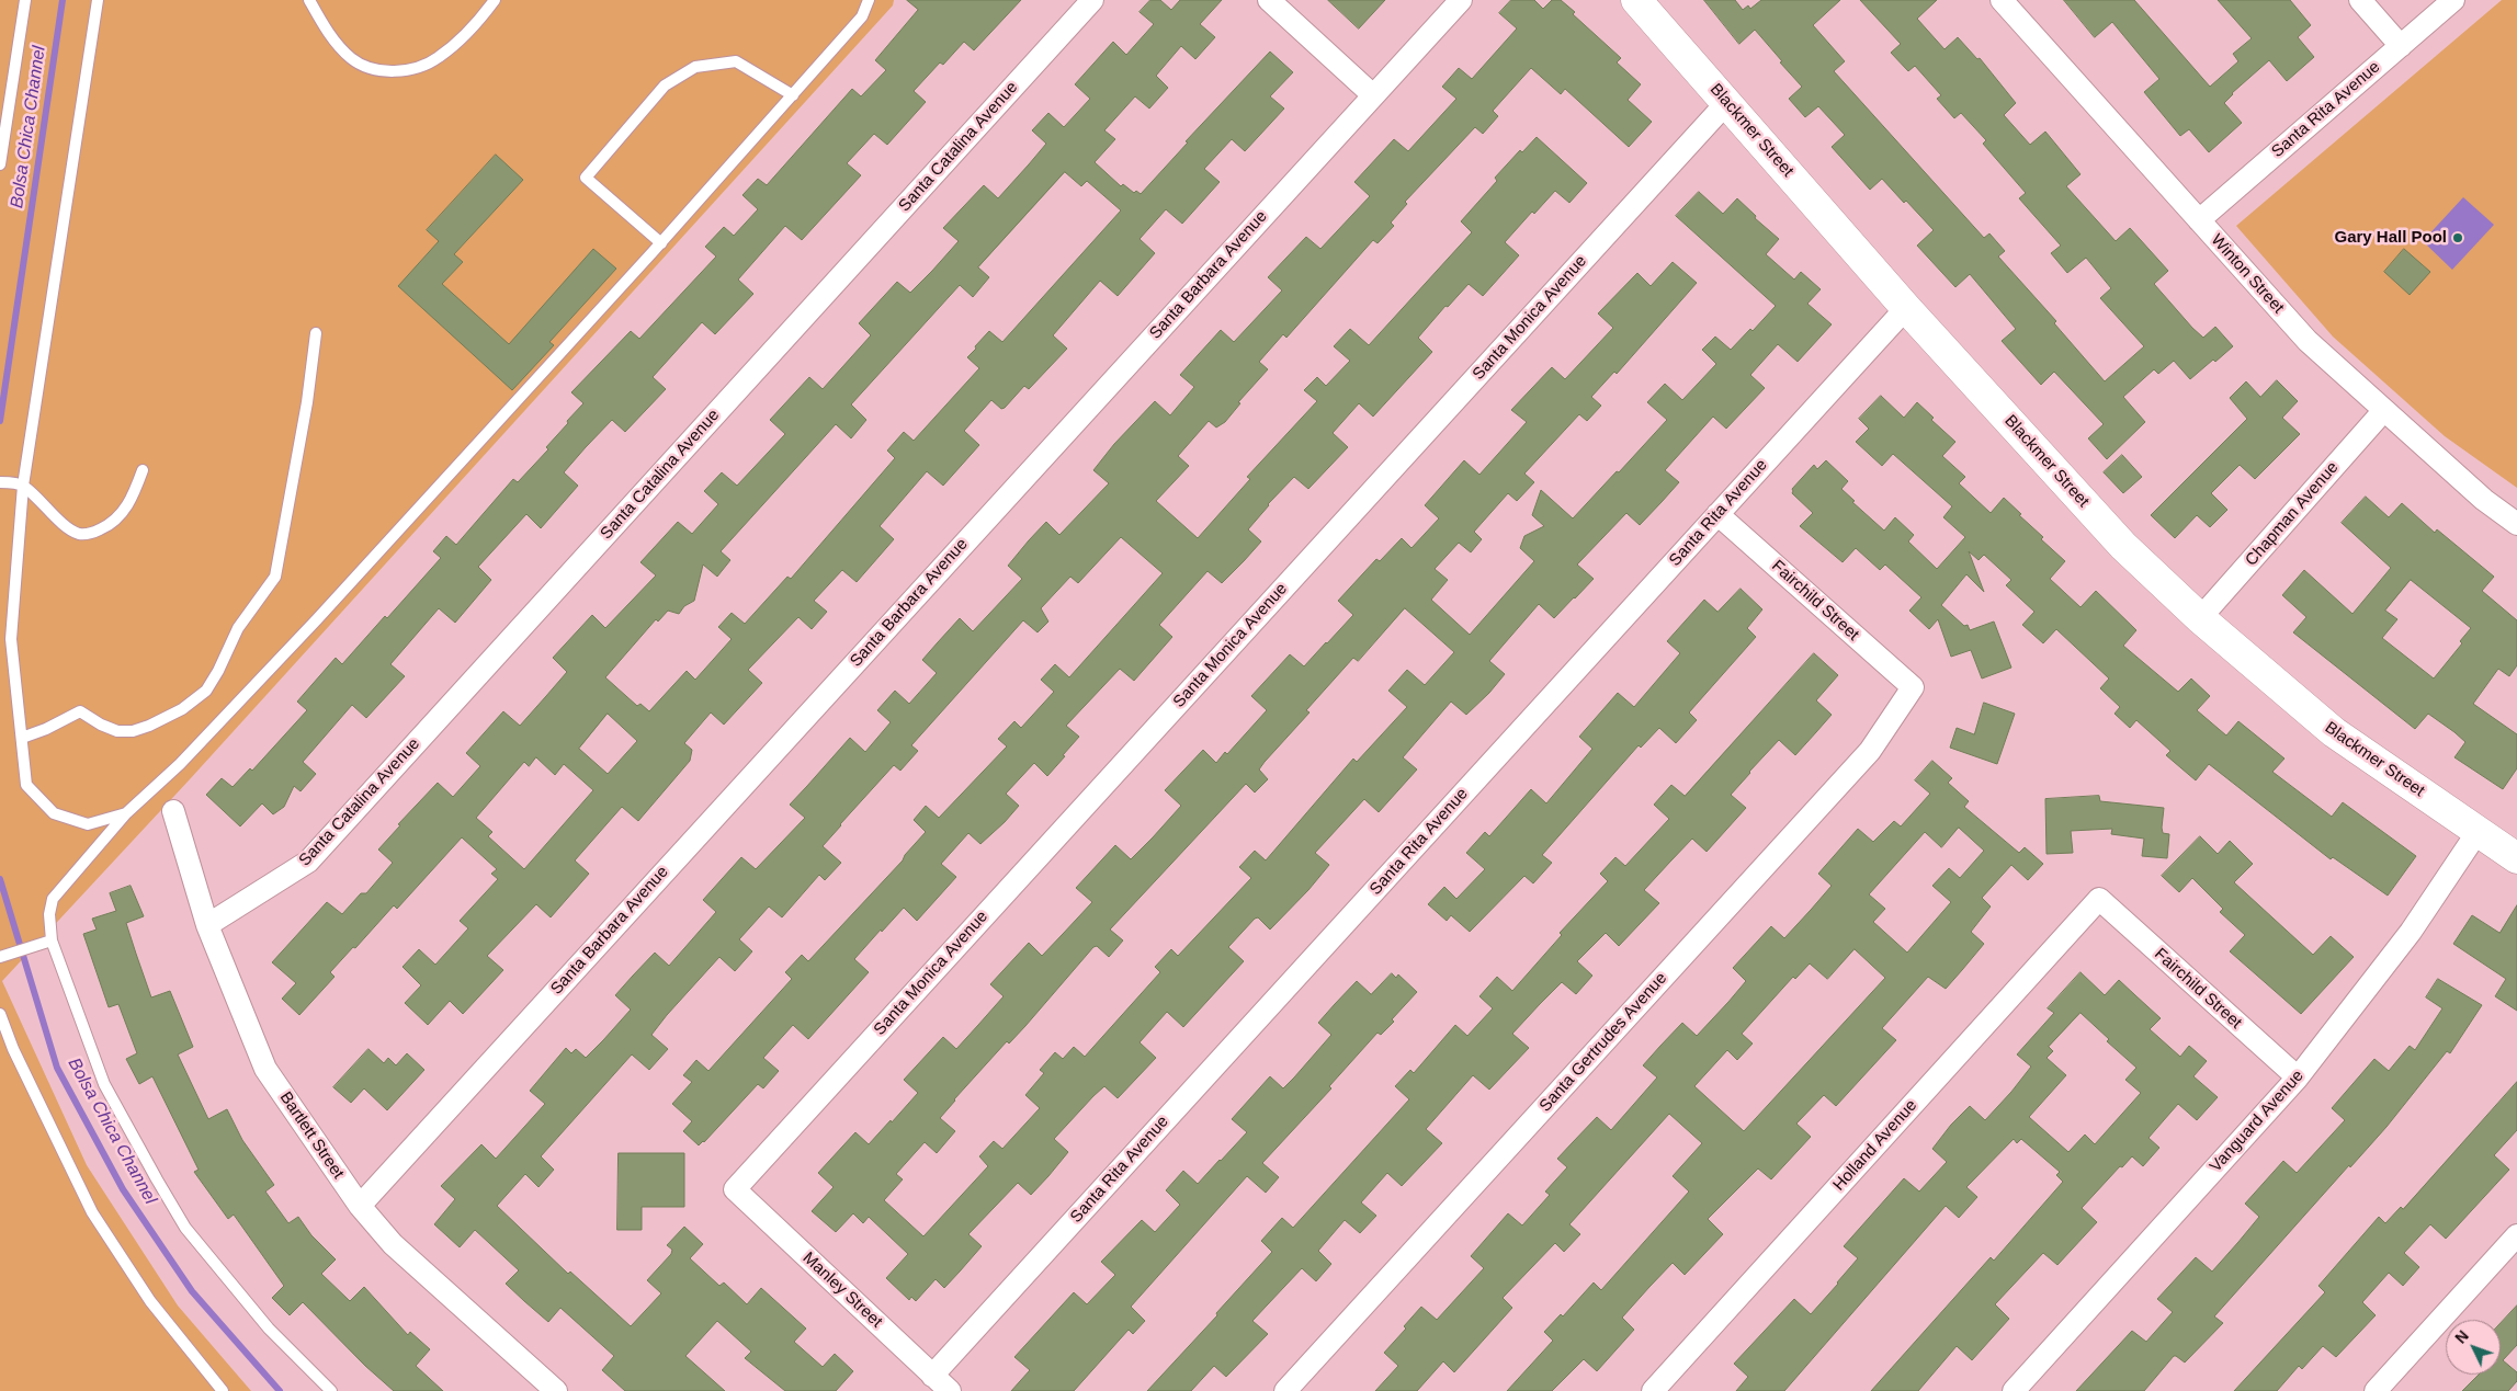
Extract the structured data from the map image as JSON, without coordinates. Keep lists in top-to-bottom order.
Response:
{
  "streets": {
    "street": [
      "Santa Rita Avenue",
      "Blackmer Street",
      "Santa Catalina Avenue",
      "Winton Street",
      "Santa Barbara Avenue",
      "Santa Monica Avenue",
      "Chapman Avenue",
      "Fairchild Street",
      "Santa Gertrudes Avenue",
      "Vanguard Avenue",
      "Bartlett Street",
      "Holland Avenue",
      "Manley Street"
    ]
  },
  "crossings": [
    ["Santa Rita Avenue", "Blackmer Street"],
    ["Santa Rita Avenue", "Winton Street"],
    ["Santa Rita Avenue", "Fairchild Street"],
    ["Santa Rita Avenue", "Manley Street"],
    ["Blackmer Street", "Santa Monica Avenue"],
    ["Blackmer Street", "Chapman Avenue"],
    ["Blackmer Street", "Vanguard Avenue"],
    ["Santa Catalina Avenue", "Bartlett Street"],
    ["Winton Street", "Chapman Avenue"],
    ["Santa Barbara Avenue", "Bartlett Street"],
    ["Santa Monica Avenue", "Manley Street"],
    ["Fairchild Street", "Santa Gertrudes Avenue"],
    ["Fairchild Street", "Vanguard Avenue"],
    ["Fairchild Street", "Holland Avenue"]
  ],
  "water": ["Bolsa Chica Channel"],
  "places": ["Gary Hall Pool"],
  "north": "top left"
}
